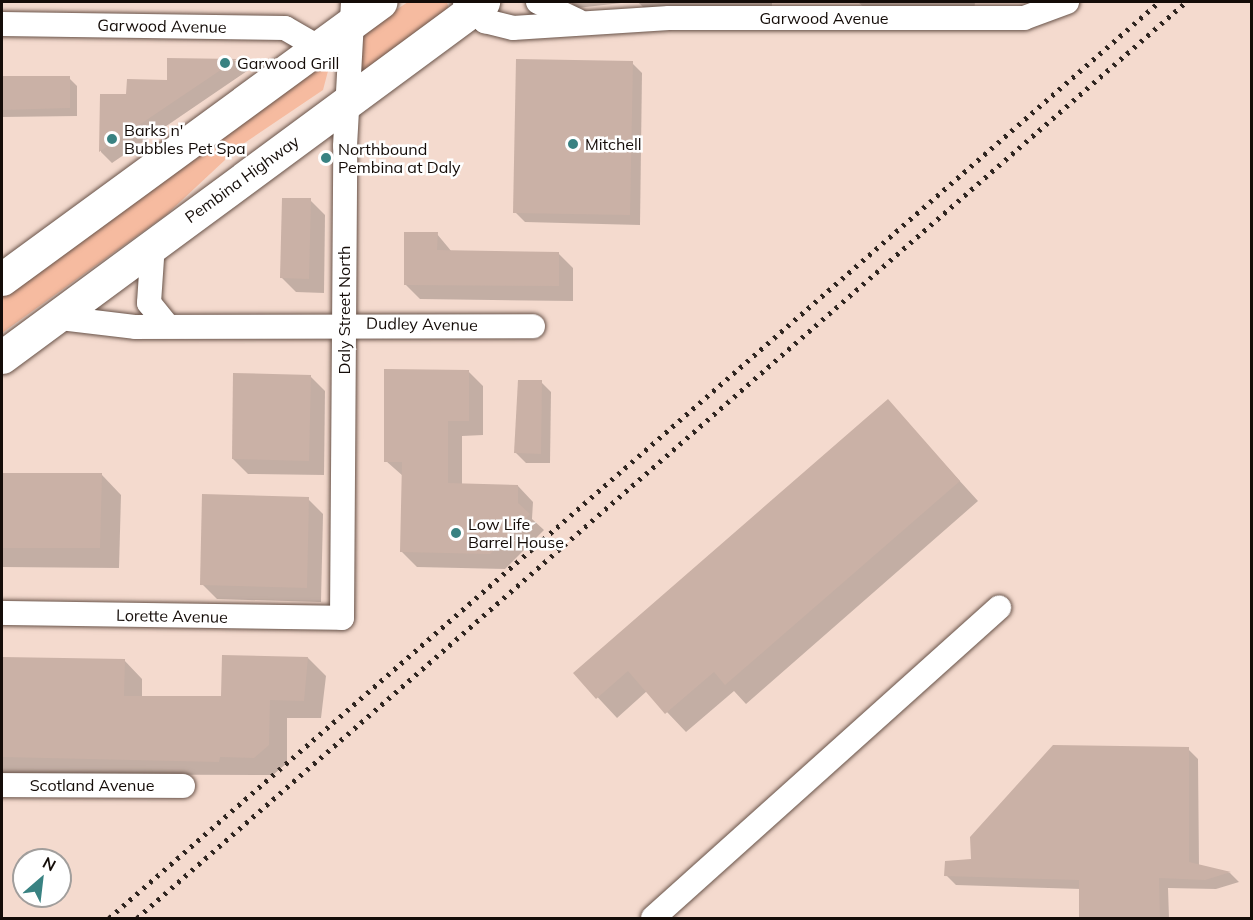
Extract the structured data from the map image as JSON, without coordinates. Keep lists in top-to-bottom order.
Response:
{
  "streets": {
    "main road": ["Pembina Highway"],
    "street": [
      "Garwood Avenue",
      "Daly Street North",
      "Dudley Avenue",
      "Lorette Avenue",
      "Scotland Avenue"
    ]
  },
  "crossings": [
    ["Garwood Avenue", "Pembina Highway"],
    ["Pembina Highway", "Daly Street North"],
    ["Pembina Highway", "Dudley Avenue"],
    ["Daly Street North", "Dudley Avenue"],
    ["Daly Street North", "Lorette Avenue"]
  ],
  "places": [
    "Garwood Grill",
    "Barks n' Bubbles Pet Spa",
    "Mitchell",
    "Northbound Pembina at Daly",
    "Low Life Barrel House"
  ],
  "north": "top right"
}
